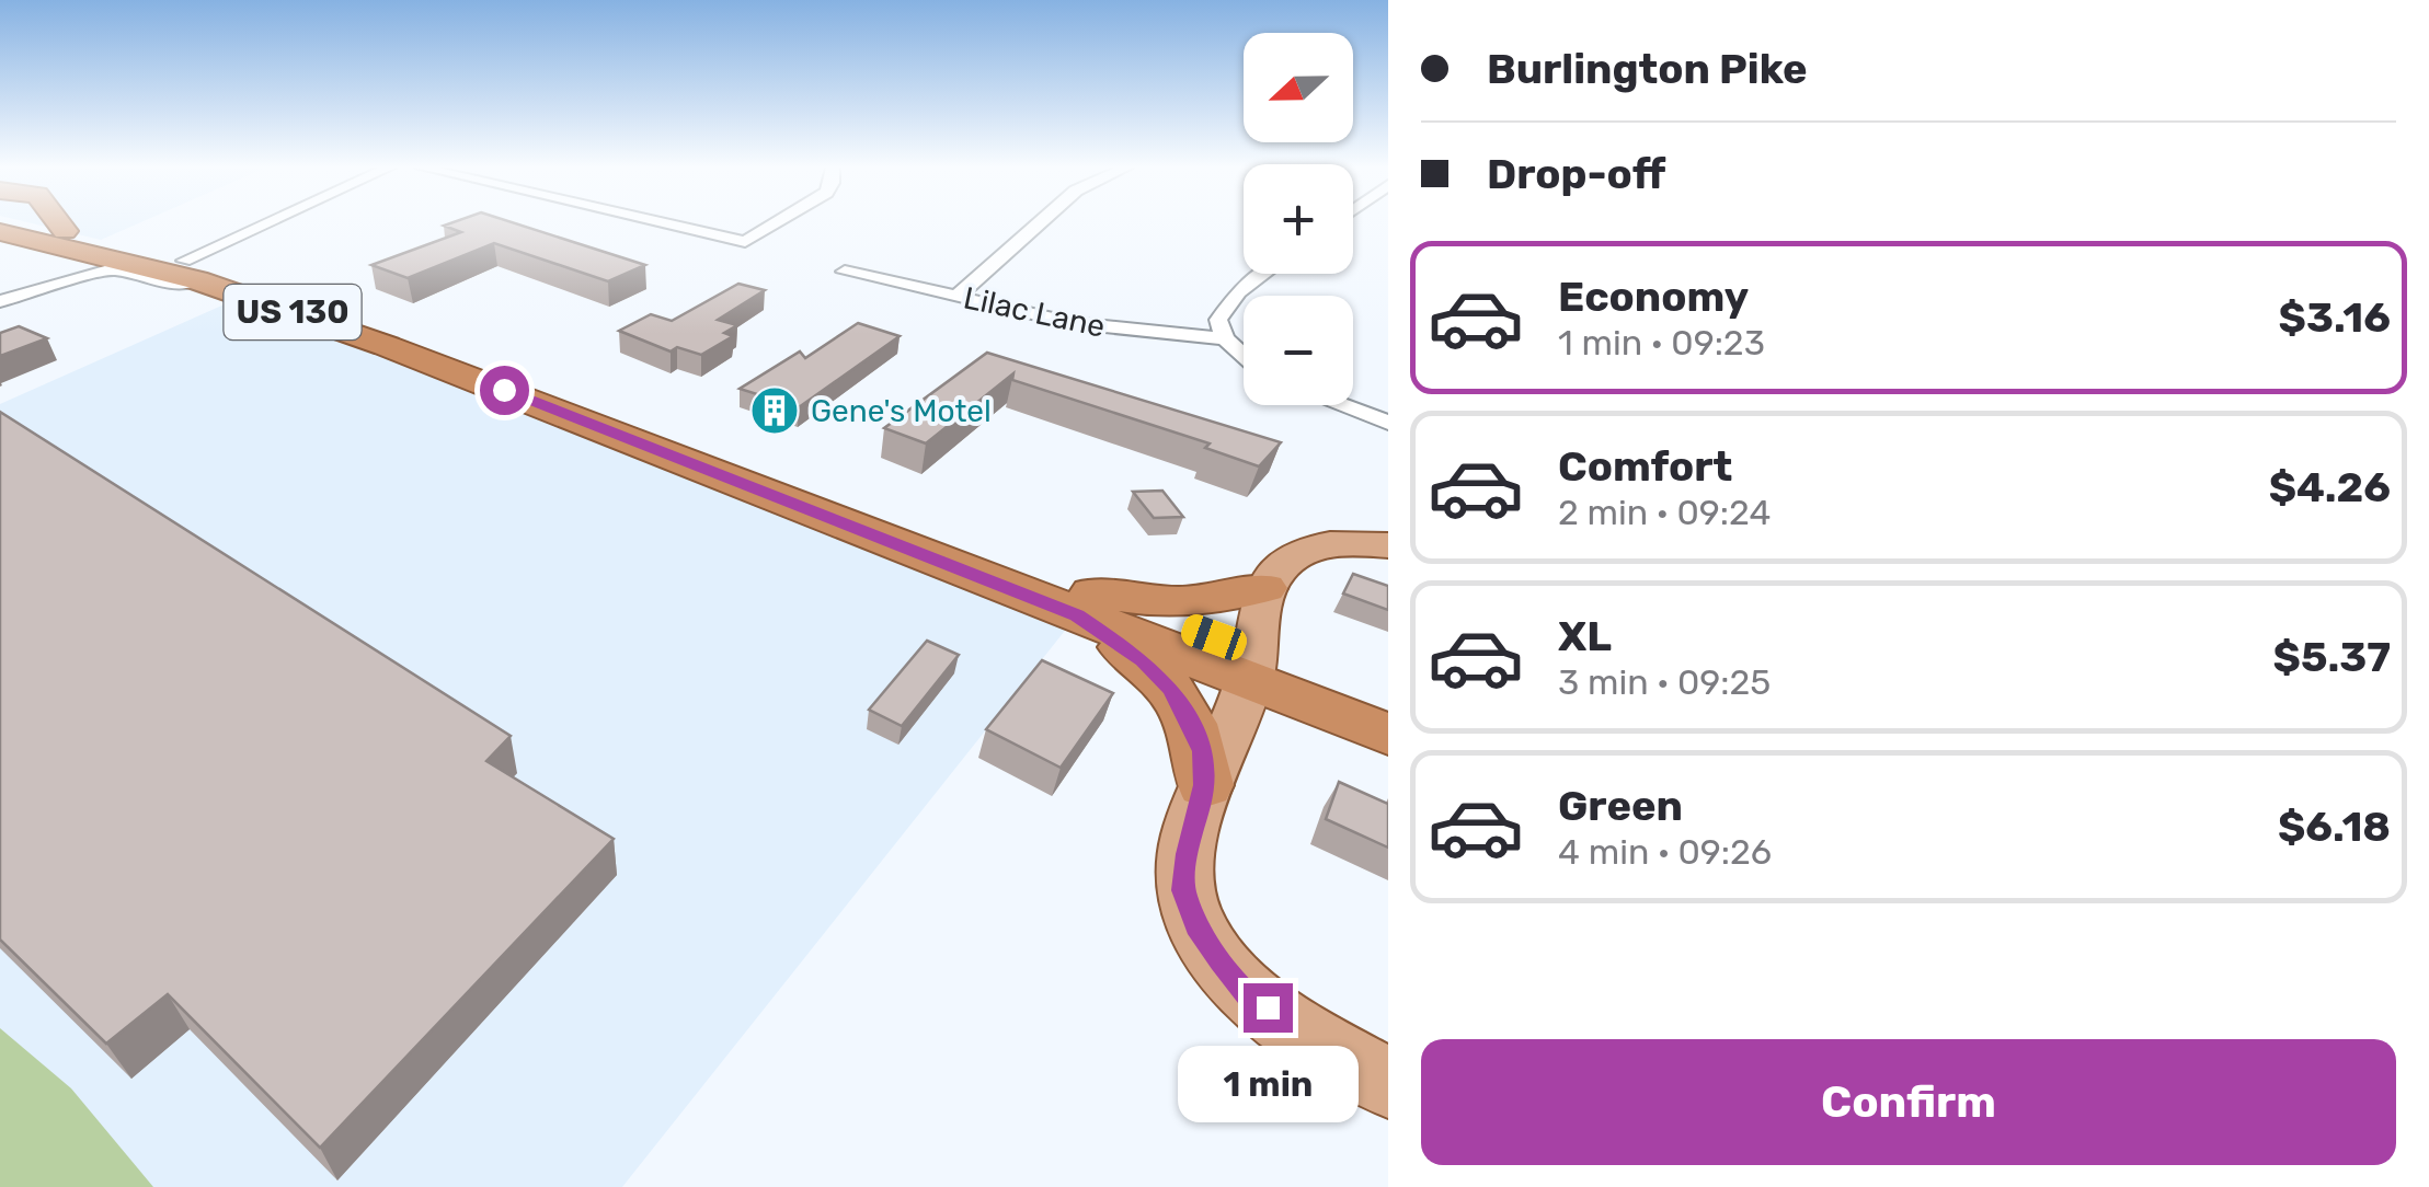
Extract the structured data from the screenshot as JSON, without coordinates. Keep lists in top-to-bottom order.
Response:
{
  "streets": {
    "highway": ["US 130"],
    "street": ["Lilac Lane"]
  },
  "places": {
    "building": ["Gene's Motel"]
  },
  "north": "left",
  "page": {
    "banner": ["Burlington Pike", "Drop-off"],
    "map_buttons": ["+", "−"],
    "list": [
      {
        "name": "Economy",
        "note": "1 min · 09:23",
        "value": "$3.16"
      },
      {
        "name": "Comfort",
        "note": "2 min · 09:24",
        "value": "$4.26"
      },
      {
        "name": "XL",
        "note": "3 min · 09:25",
        "value": "$5.37"
      },
      {
        "name": "Green",
        "note": "4 min · 09:26",
        "value": "$6.18"
      }
    ],
    "buttons": "Confirm",
    "bubble": "1 min"
  }
}
